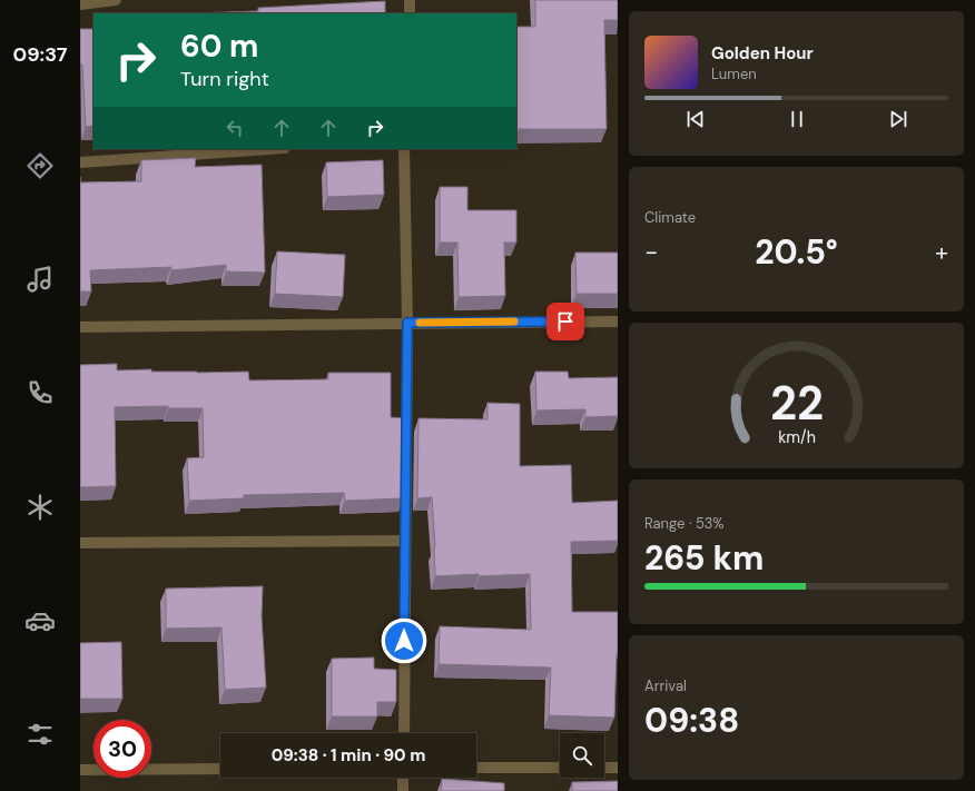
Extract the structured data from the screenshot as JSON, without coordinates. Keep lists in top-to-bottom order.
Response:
{
  "page": {
    "tabs": "09:37",
    "turn": ["60 m", "Turn right"],
    "song": ["Golden Hour", "Lumen"],
    "tile": [
      "Climate",
      ["Range · 53%", "265 km"],
      ["Arrival", "09:38"]
    ],
    "heat": ["−", "20.5°", "+"],
    "limit": "30",
    "trip": "09:38 · 1 min · 90 m",
    "gauge": ["22", "km/h"]
  }
}
